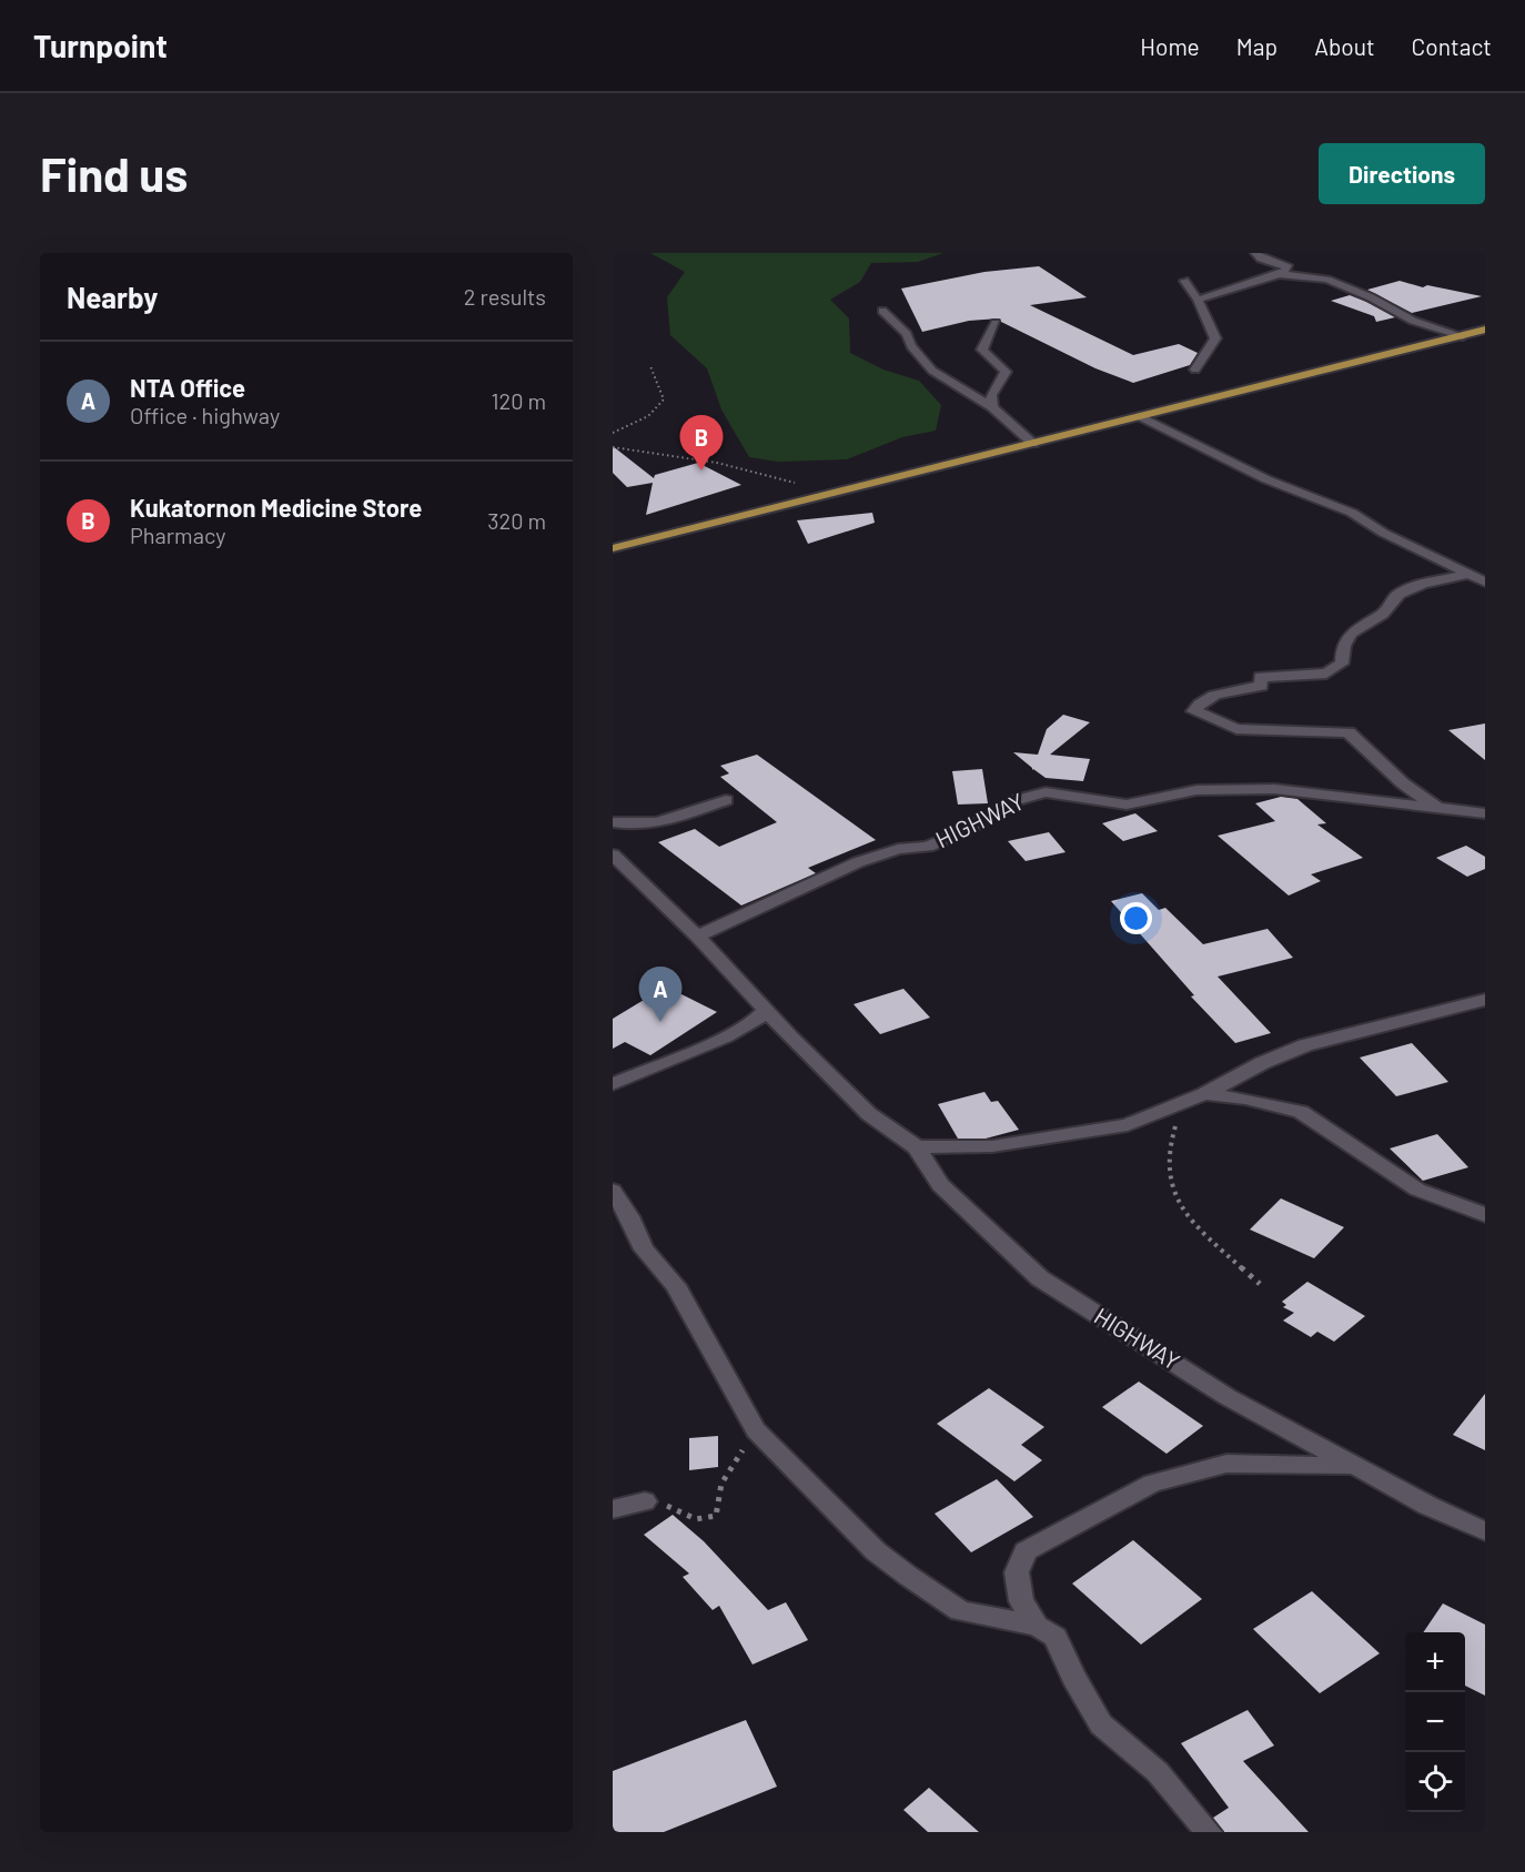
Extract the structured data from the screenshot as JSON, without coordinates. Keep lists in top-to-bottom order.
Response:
{
  "streets": {
    "street": ["HIGHWAY"]
  },
  "page": {
    "header": "Turnpoint",
    "nav": [
      "Home",
      "Map",
      "About",
      "Contact"
    ],
    "buttons": "Directions",
    "title": "Find us",
    "heading": ["Nearby", "2 results"],
    "list": [
      {
        "mark": "A",
        "name": "NTA Office",
        "note": "Office · highway",
        "value": "120 m"
      },
      {
        "mark": "B",
        "name": "Kukatornon Medicine Store",
        "note": "Pharmacy",
        "value": "320 m"
      }
    ],
    "pins": ["B", "A"],
    "map_buttons": ["+", "−"]
  }
}
